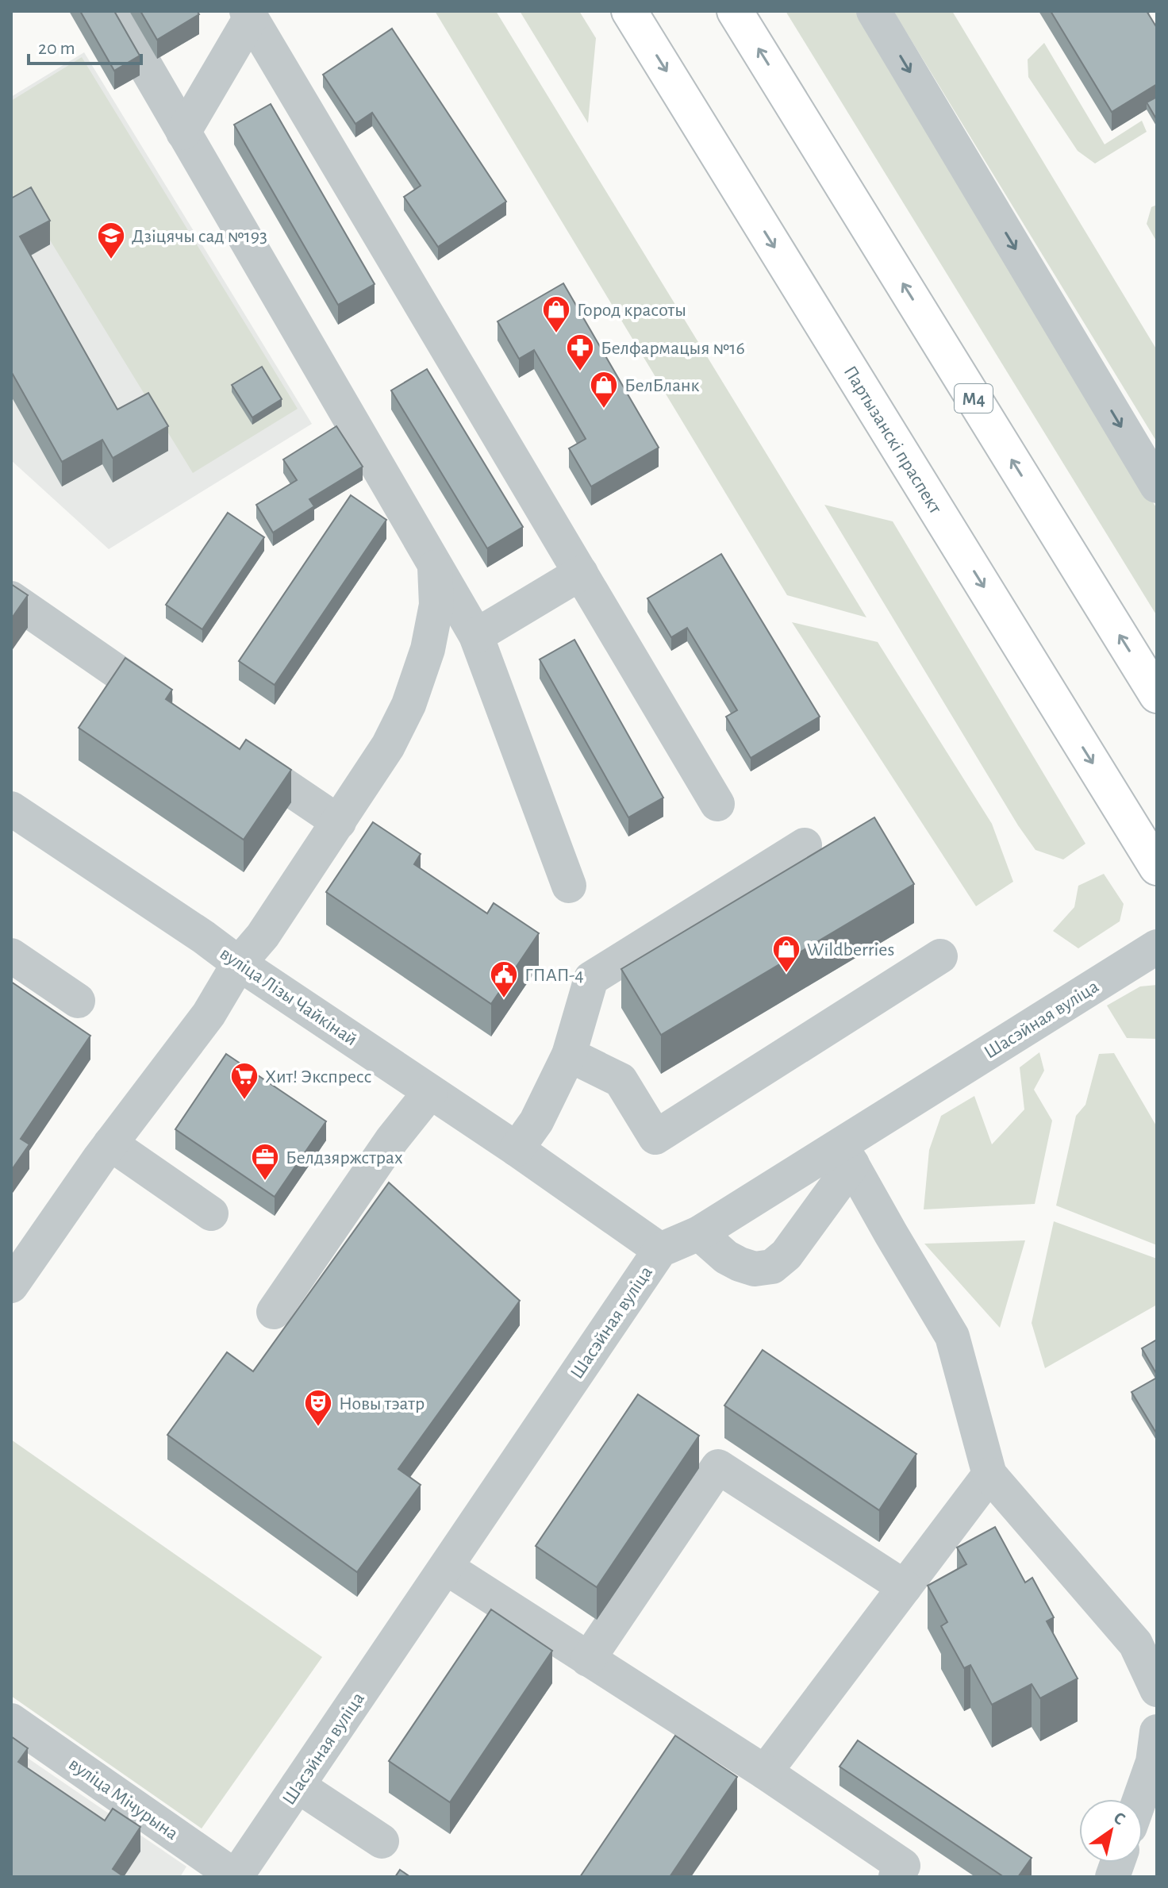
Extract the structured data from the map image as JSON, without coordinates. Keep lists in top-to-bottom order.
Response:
{
  "streets": {
    "main road": ["М4", "Партызанскі праспект"],
    "street": ["вуліца Лізы Чайкінай", "Шасэйная вуліца", "вуліца Мічурына"]
  },
  "crossings": [
    ["вуліца Лізы Чайкінай", "Шасэйная вуліца"],
    ["Шасэйная вуліца", "вуліца Мічурына"]
  ],
  "places": {
    "school or university": ["Дзіцячы сад №193"],
    "shop": ["Город красоты", "БелБланк", "Wildberries"],
    "pharmacy": ["Белфармацыя №16"],
    "public building": ["ГПАП-4"],
    "supermarket": ["Хит! Экспресс"],
    "office": ["Белдзяржстрах"],
    "theatre": ["Новы тэатр"]
  },
  "scale_bar": "20 m",
  "north": "top right"
}
